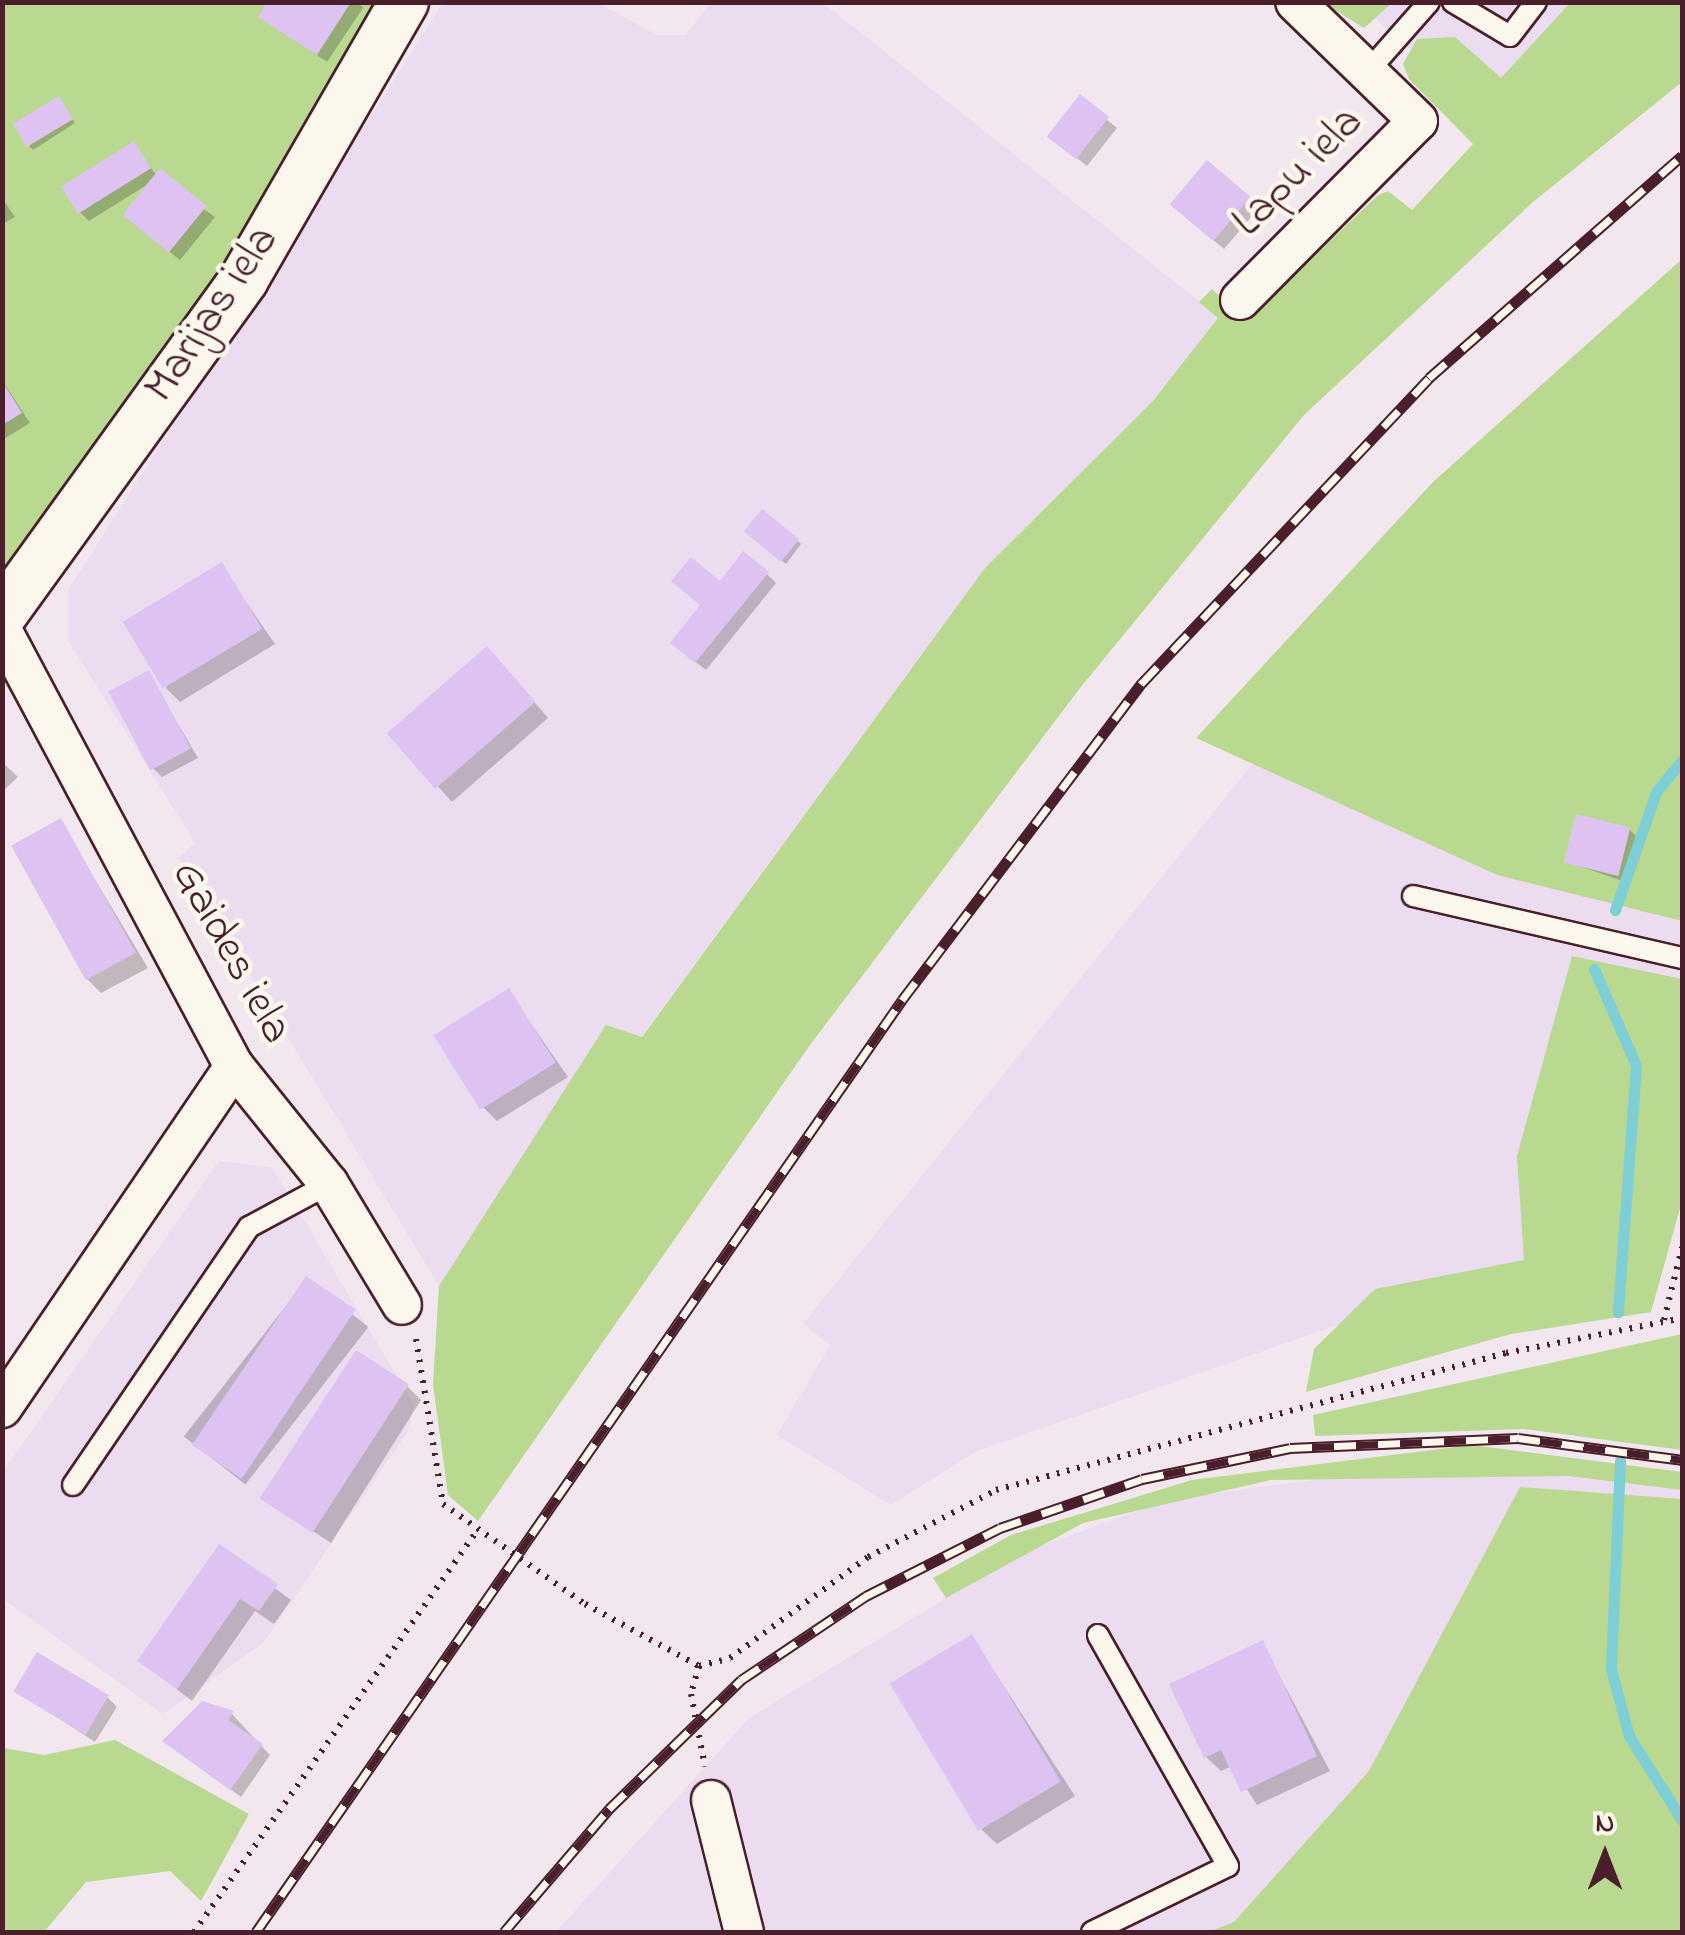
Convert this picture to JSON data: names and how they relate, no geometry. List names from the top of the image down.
{
  "streets": {
    "street": ["Lapu iela", "Marijas iela", "Gaides iela"]
  },
  "north": "top"
}
